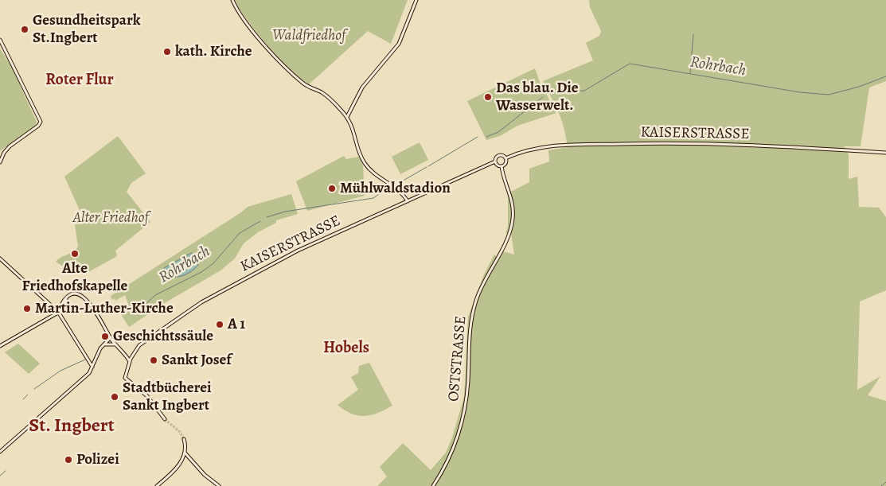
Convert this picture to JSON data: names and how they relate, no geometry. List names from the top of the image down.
{
  "streets": {
    "main road": ["KAISERSTRASSE", "OSTSTRASSE"]
  },
  "crossings": [
    ["KAISERSTRASSE", "OSTSTRASSE"]
  ],
  "districts": ["Roter Flur", "Hobels", "St. Ingbert"],
  "water": ["Rohrbach"],
  "parks": ["Waldfriedhof", "Alter Friedhof"],
  "places": [
    "Gesundheitspark St.Ingbert",
    "kath. Kirche",
    "Das blau. Die Wasserwelt.",
    "Mühlwaldstadion",
    "Alte Friedhofskapelle",
    "Martin-Luther-Kirche",
    "A 1",
    "Geschichtssäule",
    "Sankt Josef",
    "Stadtbücherei Sankt Ingbert",
    "Polizei"
  ]
}
